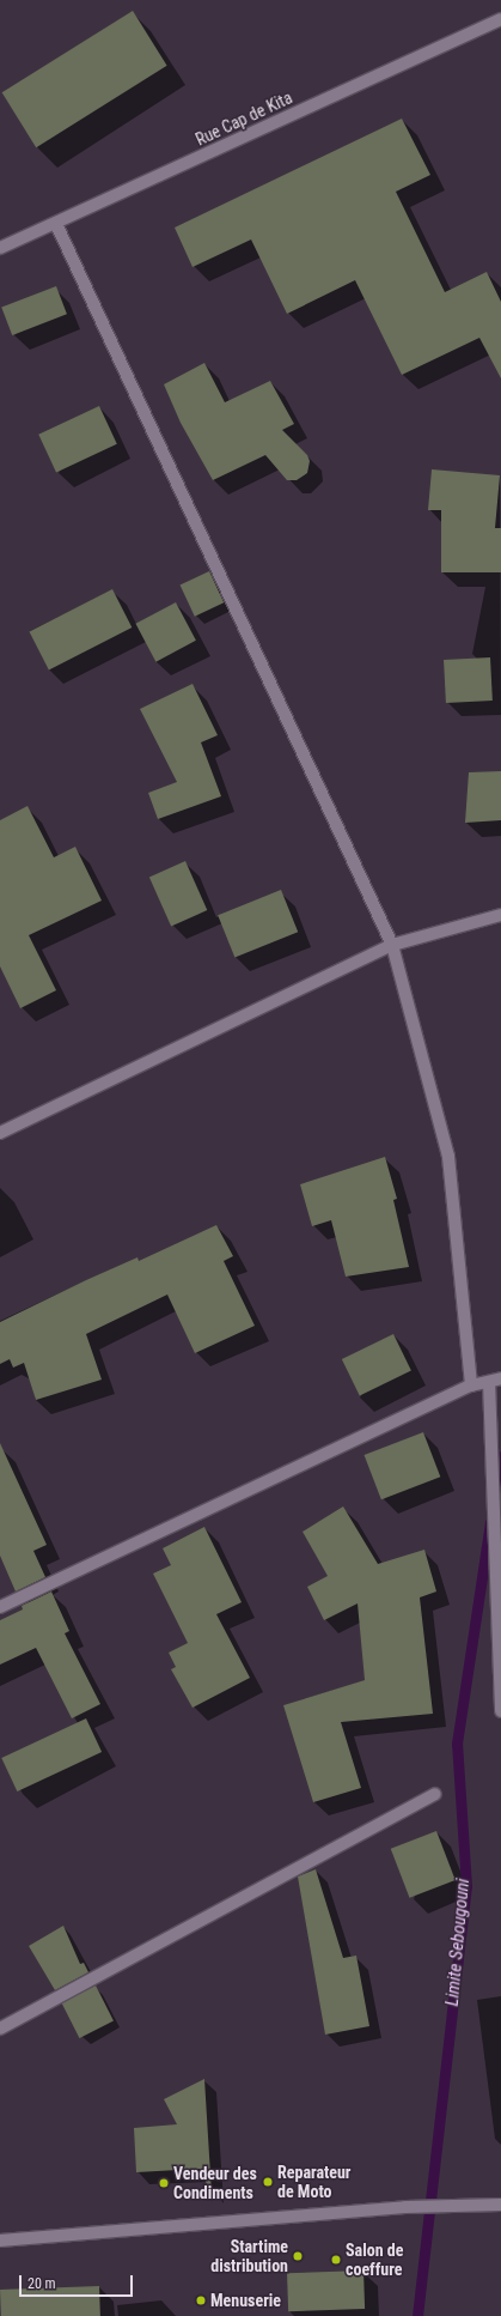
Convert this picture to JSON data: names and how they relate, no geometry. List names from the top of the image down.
{
  "streets": {
    "street": ["Rue Cap de Kita"]
  },
  "water": ["Limite Sebougouni"],
  "places": [
    "Reparateur de Moto",
    "Vendeur des Condiments",
    "Startime distribution",
    "Salon de coeffure",
    "Menuserie"
  ],
  "scale_bar": "20 m"
}
